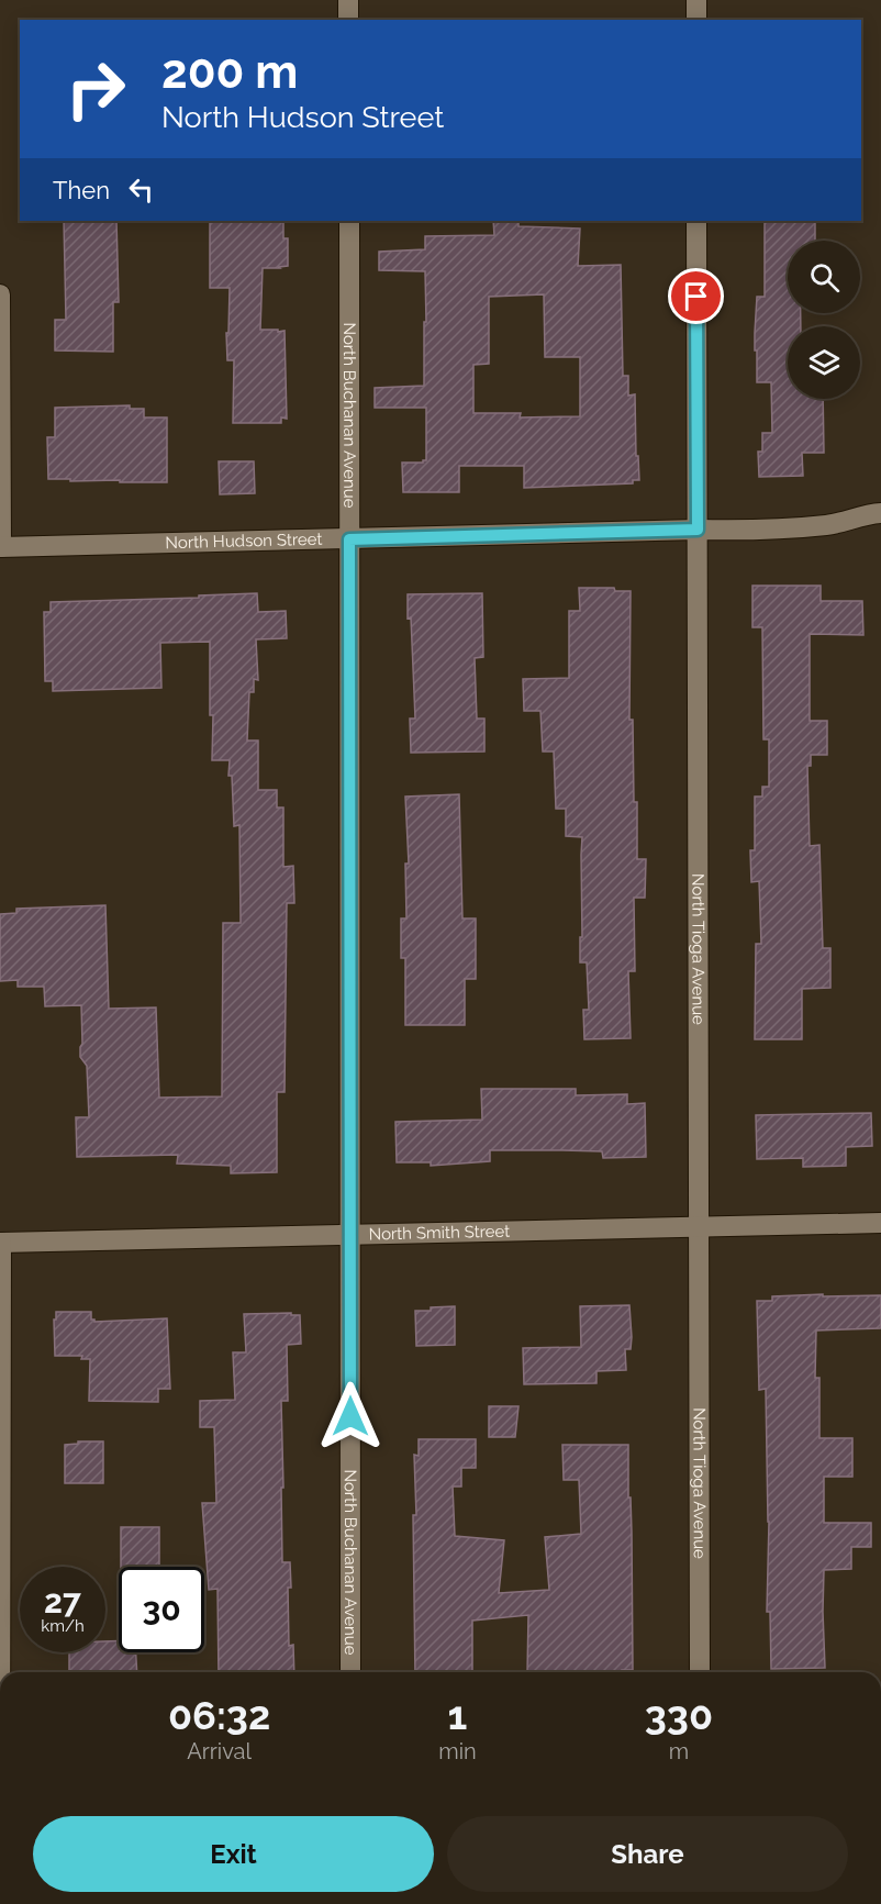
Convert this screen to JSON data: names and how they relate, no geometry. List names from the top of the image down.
{
  "streets": {
    "street": [
      "North Buchanan Avenue",
      "North Hudson Street",
      "North Tioga Avenue",
      "North Smith Street"
    ]
  },
  "crossings": [
    ["North Buchanan Avenue", "North Hudson Street"],
    ["North Buchanan Avenue", "North Smith Street"],
    ["North Hudson Street", "North Tioga Avenue"],
    ["North Tioga Avenue", "North Smith Street"]
  ],
  "page": {
    "turn": ["200 m", "North Hudson Street"],
    "then": "Then",
    "speed": "27 km/h",
    "limit": "30",
    "eta": [
      "06:32",
      "Arrival",
      "1",
      "min",
      "330",
      "m"
    ],
    "buttons": ["Exit", "Share"]
  }
}
